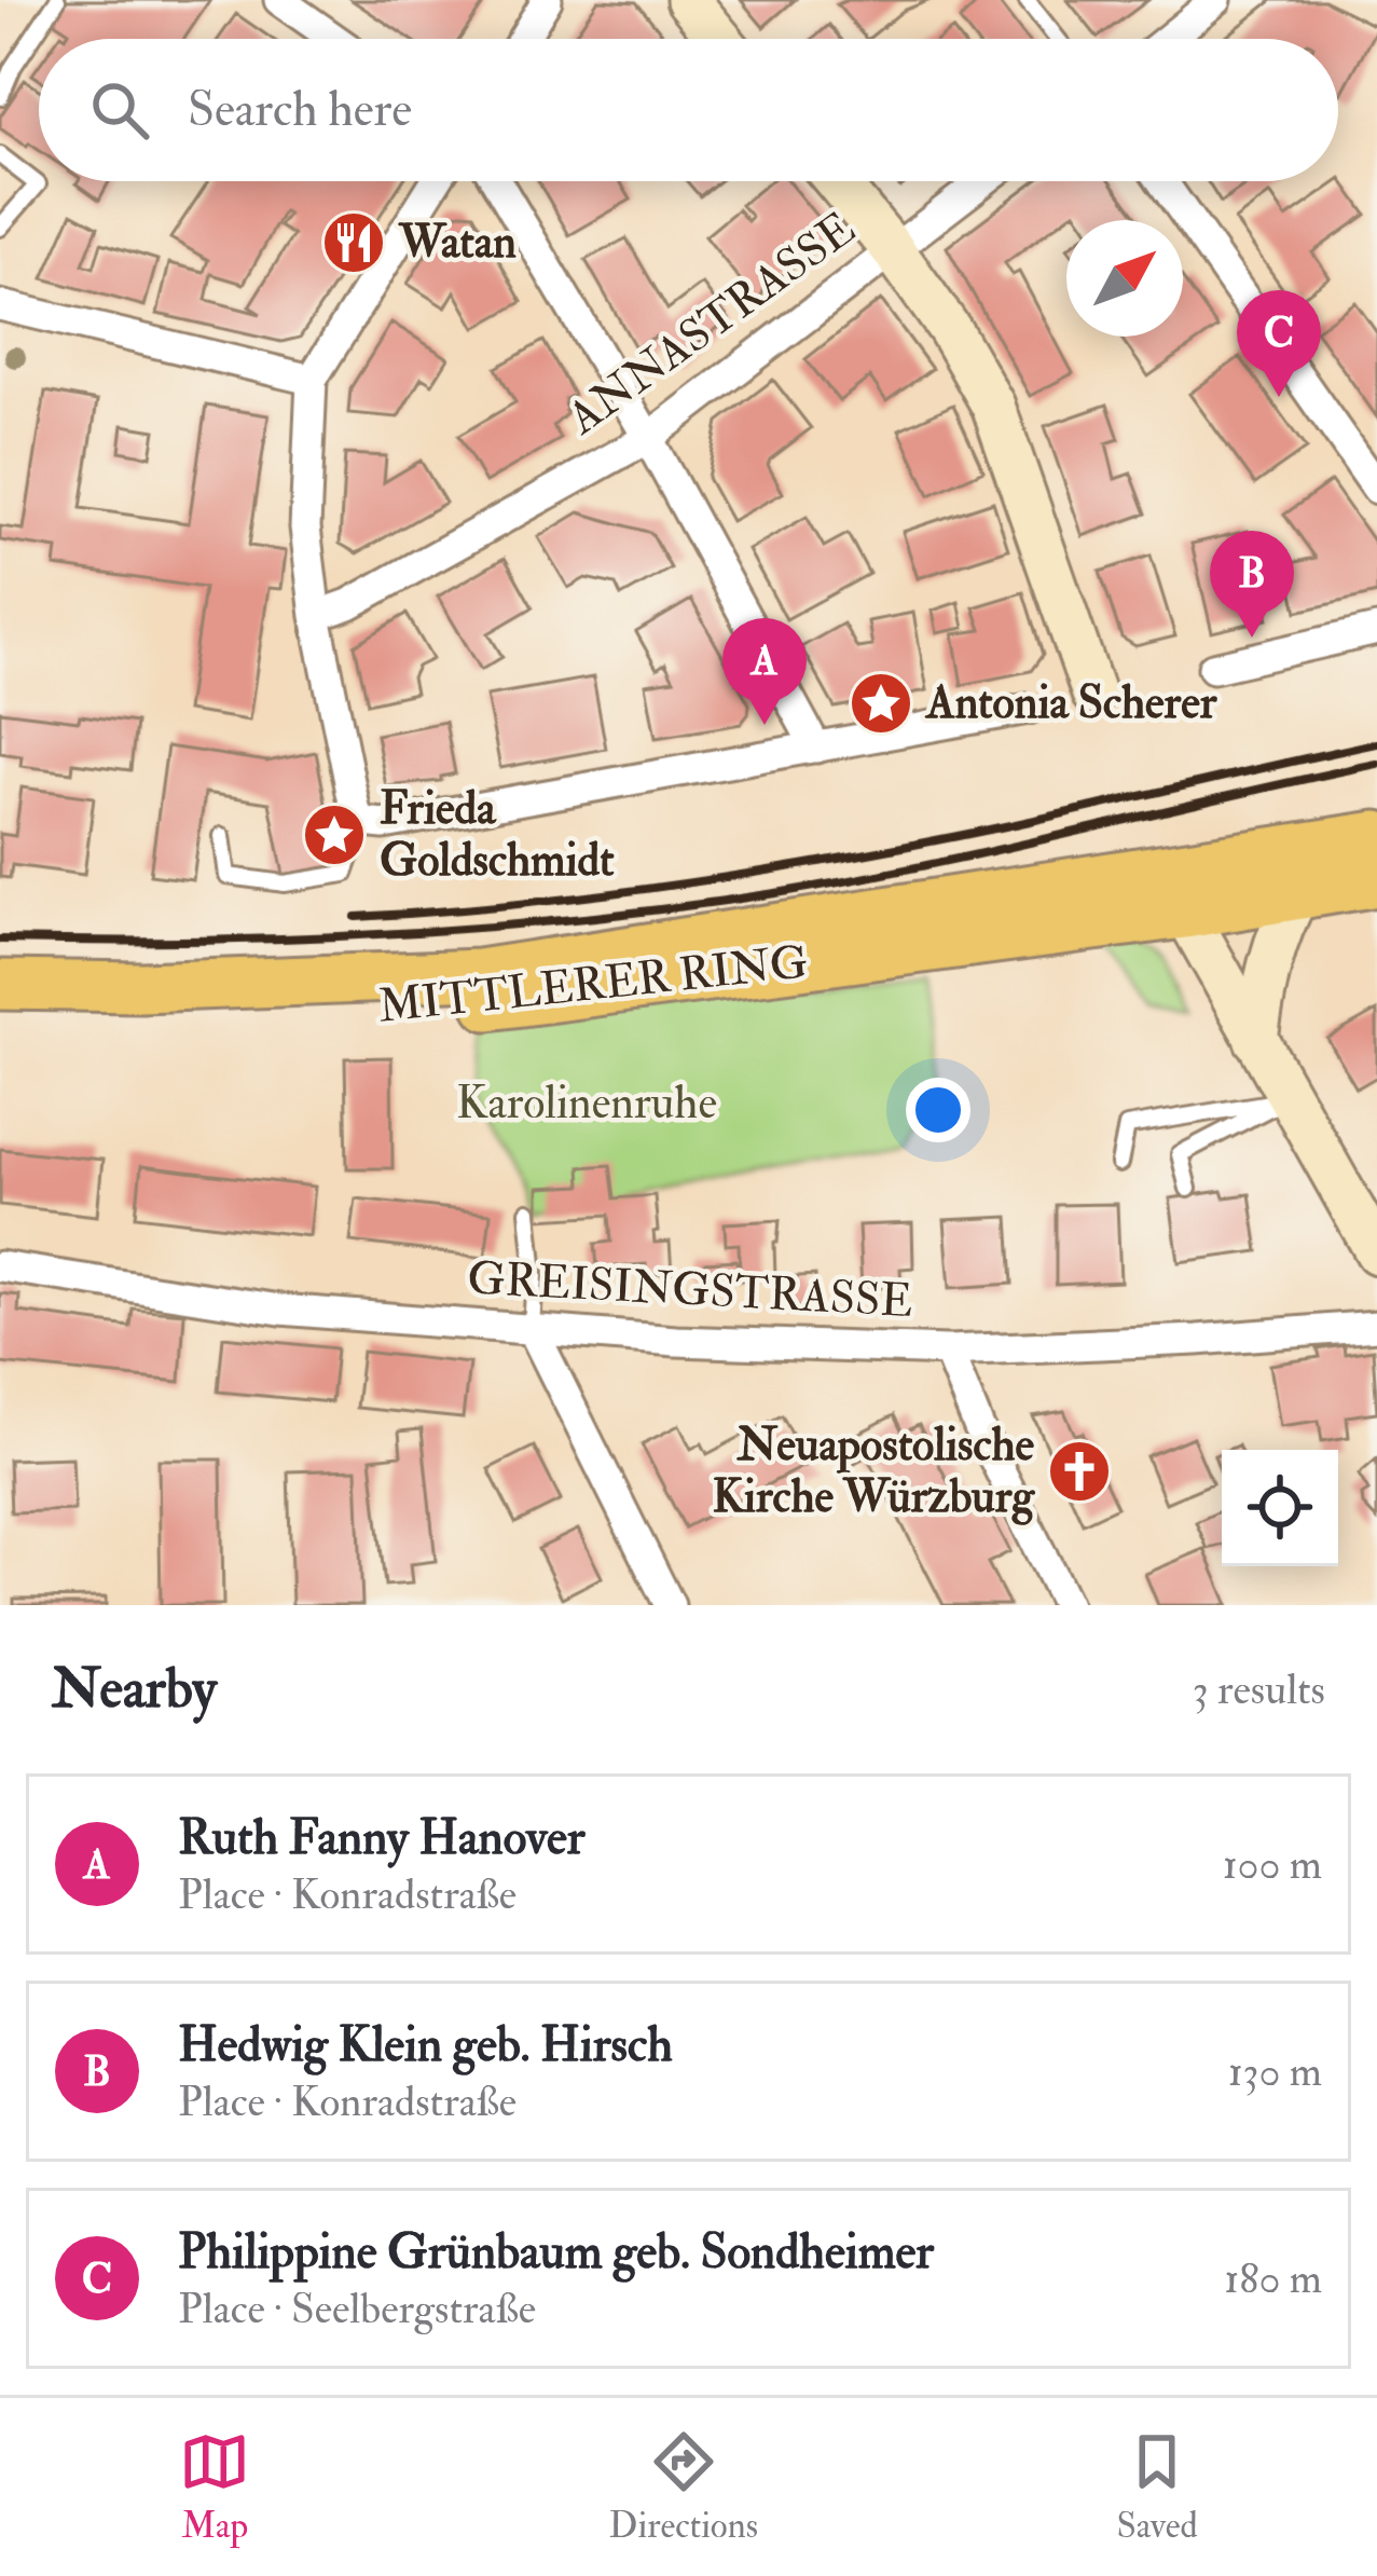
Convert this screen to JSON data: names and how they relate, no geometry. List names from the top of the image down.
{
  "streets": {
    "main road": ["MITTLERER RING"],
    "street": ["ANNASTRASSE", "GREISINGSTRASSE"]
  },
  "parks": ["Karolinenruhe"],
  "places": {
    "restaurant": ["Watan"],
    "place": ["Antonia Scherer", "Frieda Goldschmidt"],
    "church": ["Neuapostolische Kirche Würzburg"]
  },
  "north": "top right",
  "page": {
    "search": "Search here",
    "pins": ["C", "B", "A"],
    "heading": ["Nearby", "3 results"],
    "list": [
      {
        "mark": "A",
        "name": "Ruth Fanny Hanover",
        "note": "Place · Konradstraße",
        "value": "100 m"
      },
      {
        "mark": "B",
        "name": "Hedwig Klein geb. Hirsch",
        "note": "Place · Konradstraße",
        "value": "130 m"
      },
      {
        "mark": "C",
        "name": "Philippine Grünbaum geb. Sondheimer",
        "note": "Place · Seelbergstraße",
        "value": "180 m"
      }
    ],
    "nav": ["Map", "Directions", "Saved"]
  }
}
